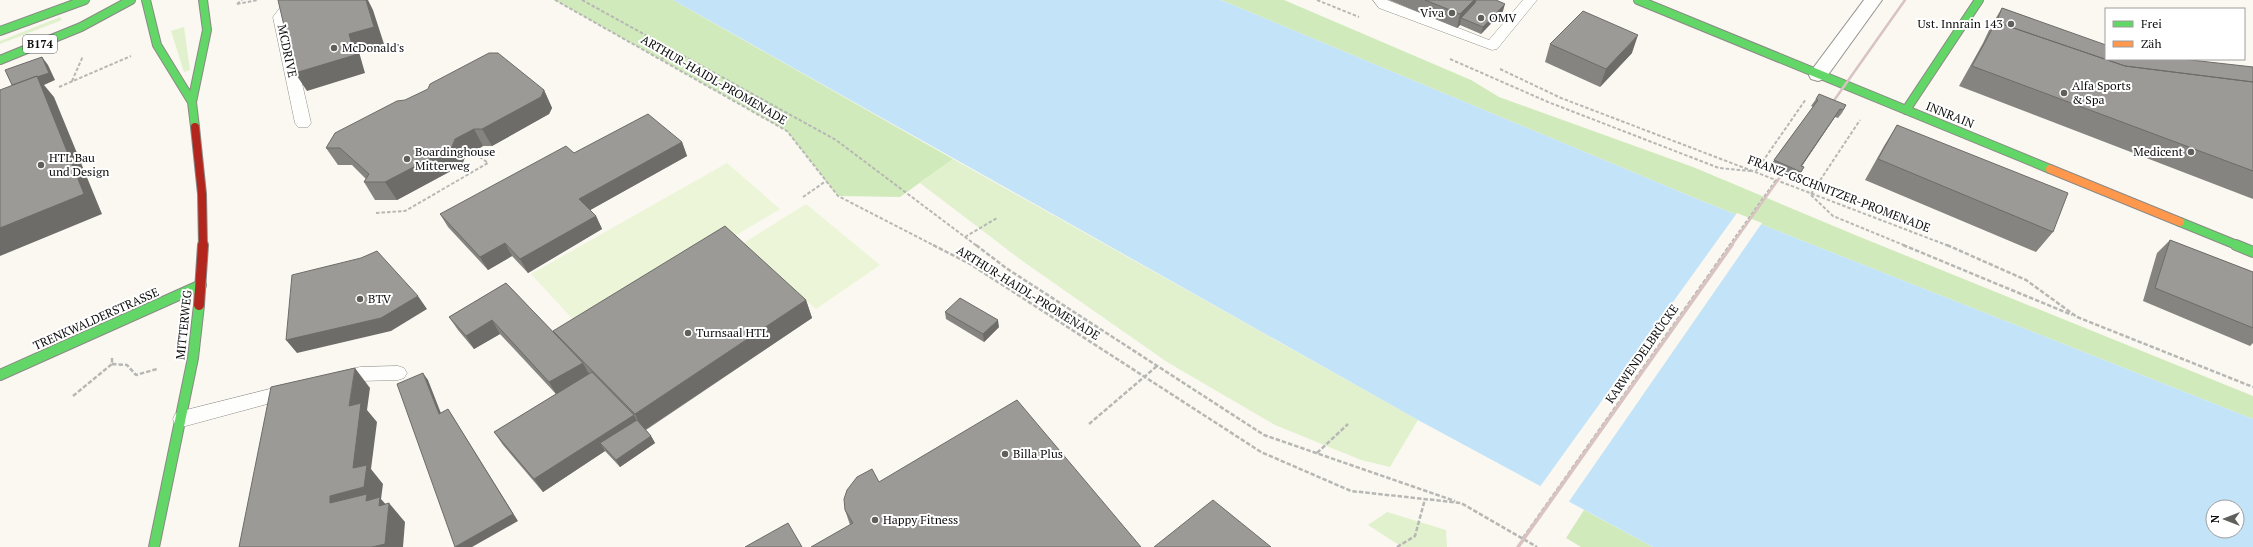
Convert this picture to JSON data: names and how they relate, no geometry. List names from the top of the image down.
{
  "streets": {
    "street": [
      "B174",
      "INNRAIN",
      "TRENKWALDERSTRASSE",
      "MITTERWEG"
    ],
    "lane": ["MCDRIVE"],
    "path": ["ARTHUR-HAIDL-PROMENADE", "FRANZ-GSCHNITZER-PROMENADE", "KARWENDELBRÜCKE"]
  },
  "crossings": [
    ["ARTHUR-HAIDL-PROMENADE", "KARWENDELBRÜCKE"],
    ["FRANZ-GSCHNITZER-PROMENADE", "KARWENDELBRÜCKE"],
    ["TRENKWALDERSTRASSE", "MITTERWEG"]
  ],
  "places": [
    "Viva",
    "OMV",
    "Ust. Innrain 143",
    "McDonald's",
    "Alfa Sports & Spa",
    "Medicent",
    "Boardinghouse Mitterweg",
    "HTL Bau und Design",
    "BTV",
    "Turnsaal HTL",
    "Billa Plus",
    "Happy Fitness"
  ],
  "legend": ["Frei", "Zäh"],
  "north": "left"
}
